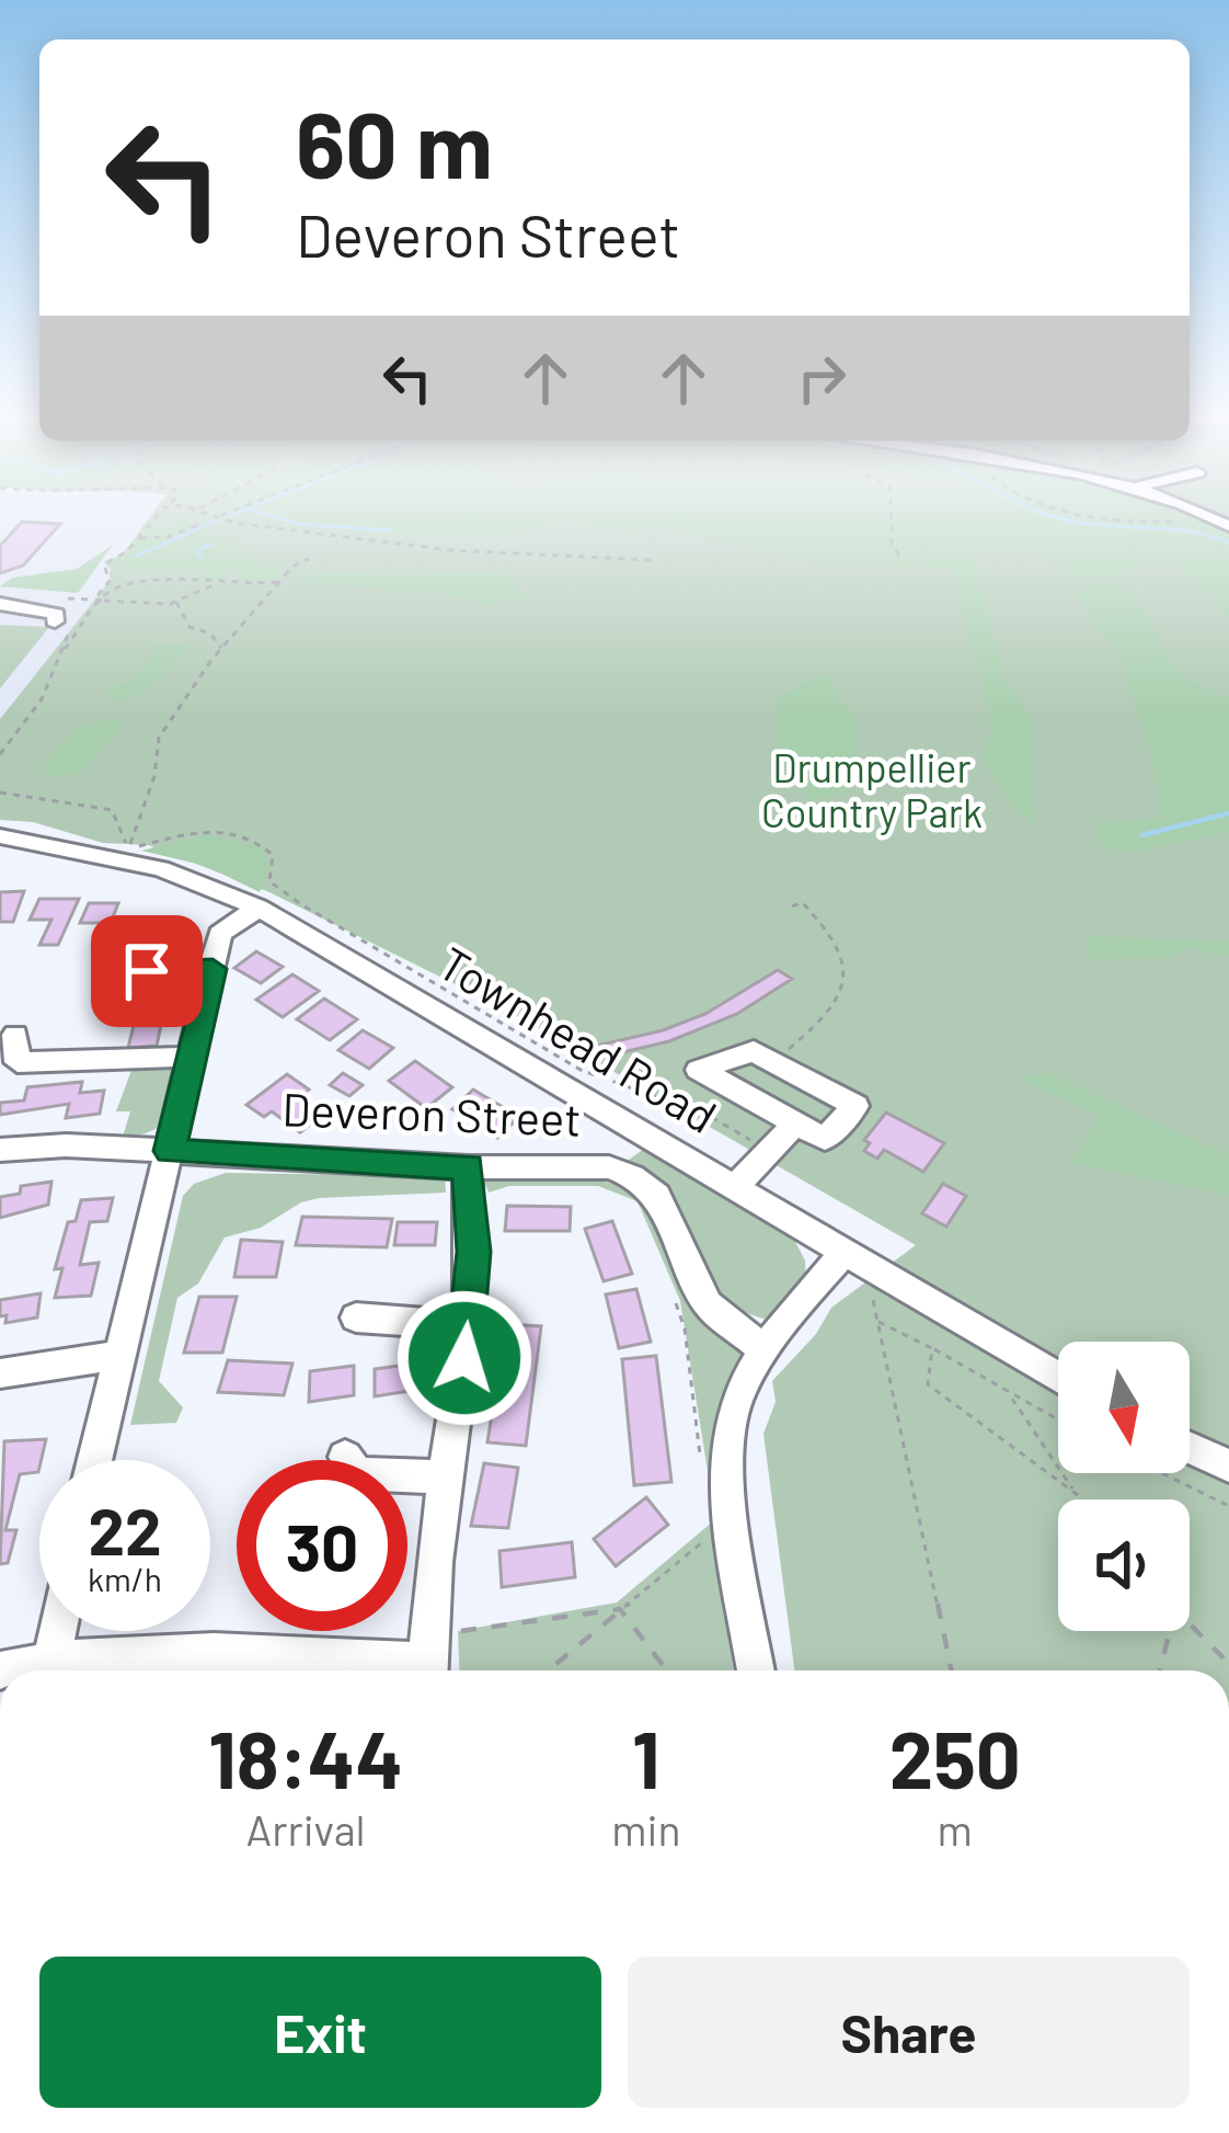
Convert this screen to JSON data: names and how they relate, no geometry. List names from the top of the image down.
{
  "streets": {
    "street": ["Townhead Road", "Deveron Street"]
  },
  "parks": ["Drumpellier Country Park"],
  "north": "bottom",
  "page": {
    "turn": ["60 m", "Deveron Street"],
    "speed": "22 km/h",
    "limit": "30",
    "eta": [
      "18:44",
      "Arrival",
      "1",
      "min",
      "250",
      "m"
    ],
    "buttons": ["Exit", "Share"]
  }
}
